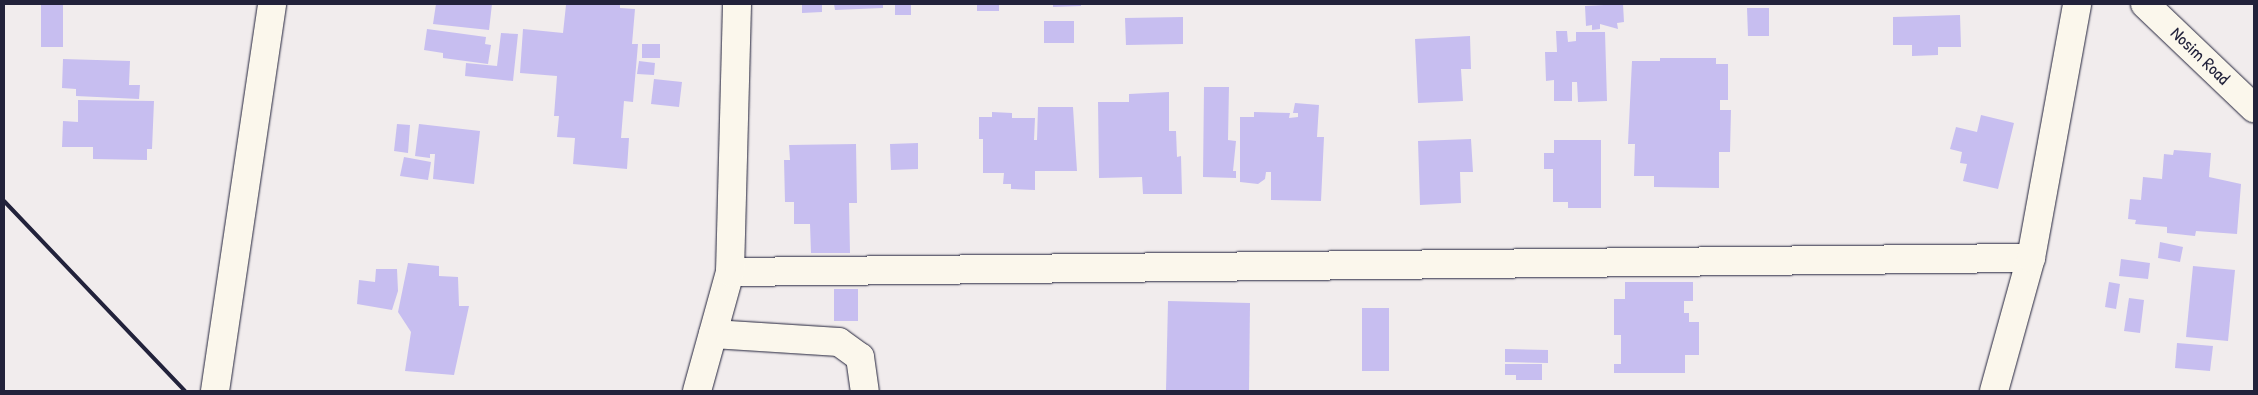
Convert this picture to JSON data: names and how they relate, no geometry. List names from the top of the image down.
{
  "streets": {
    "street": ["Nosim Road"]
  }
}
